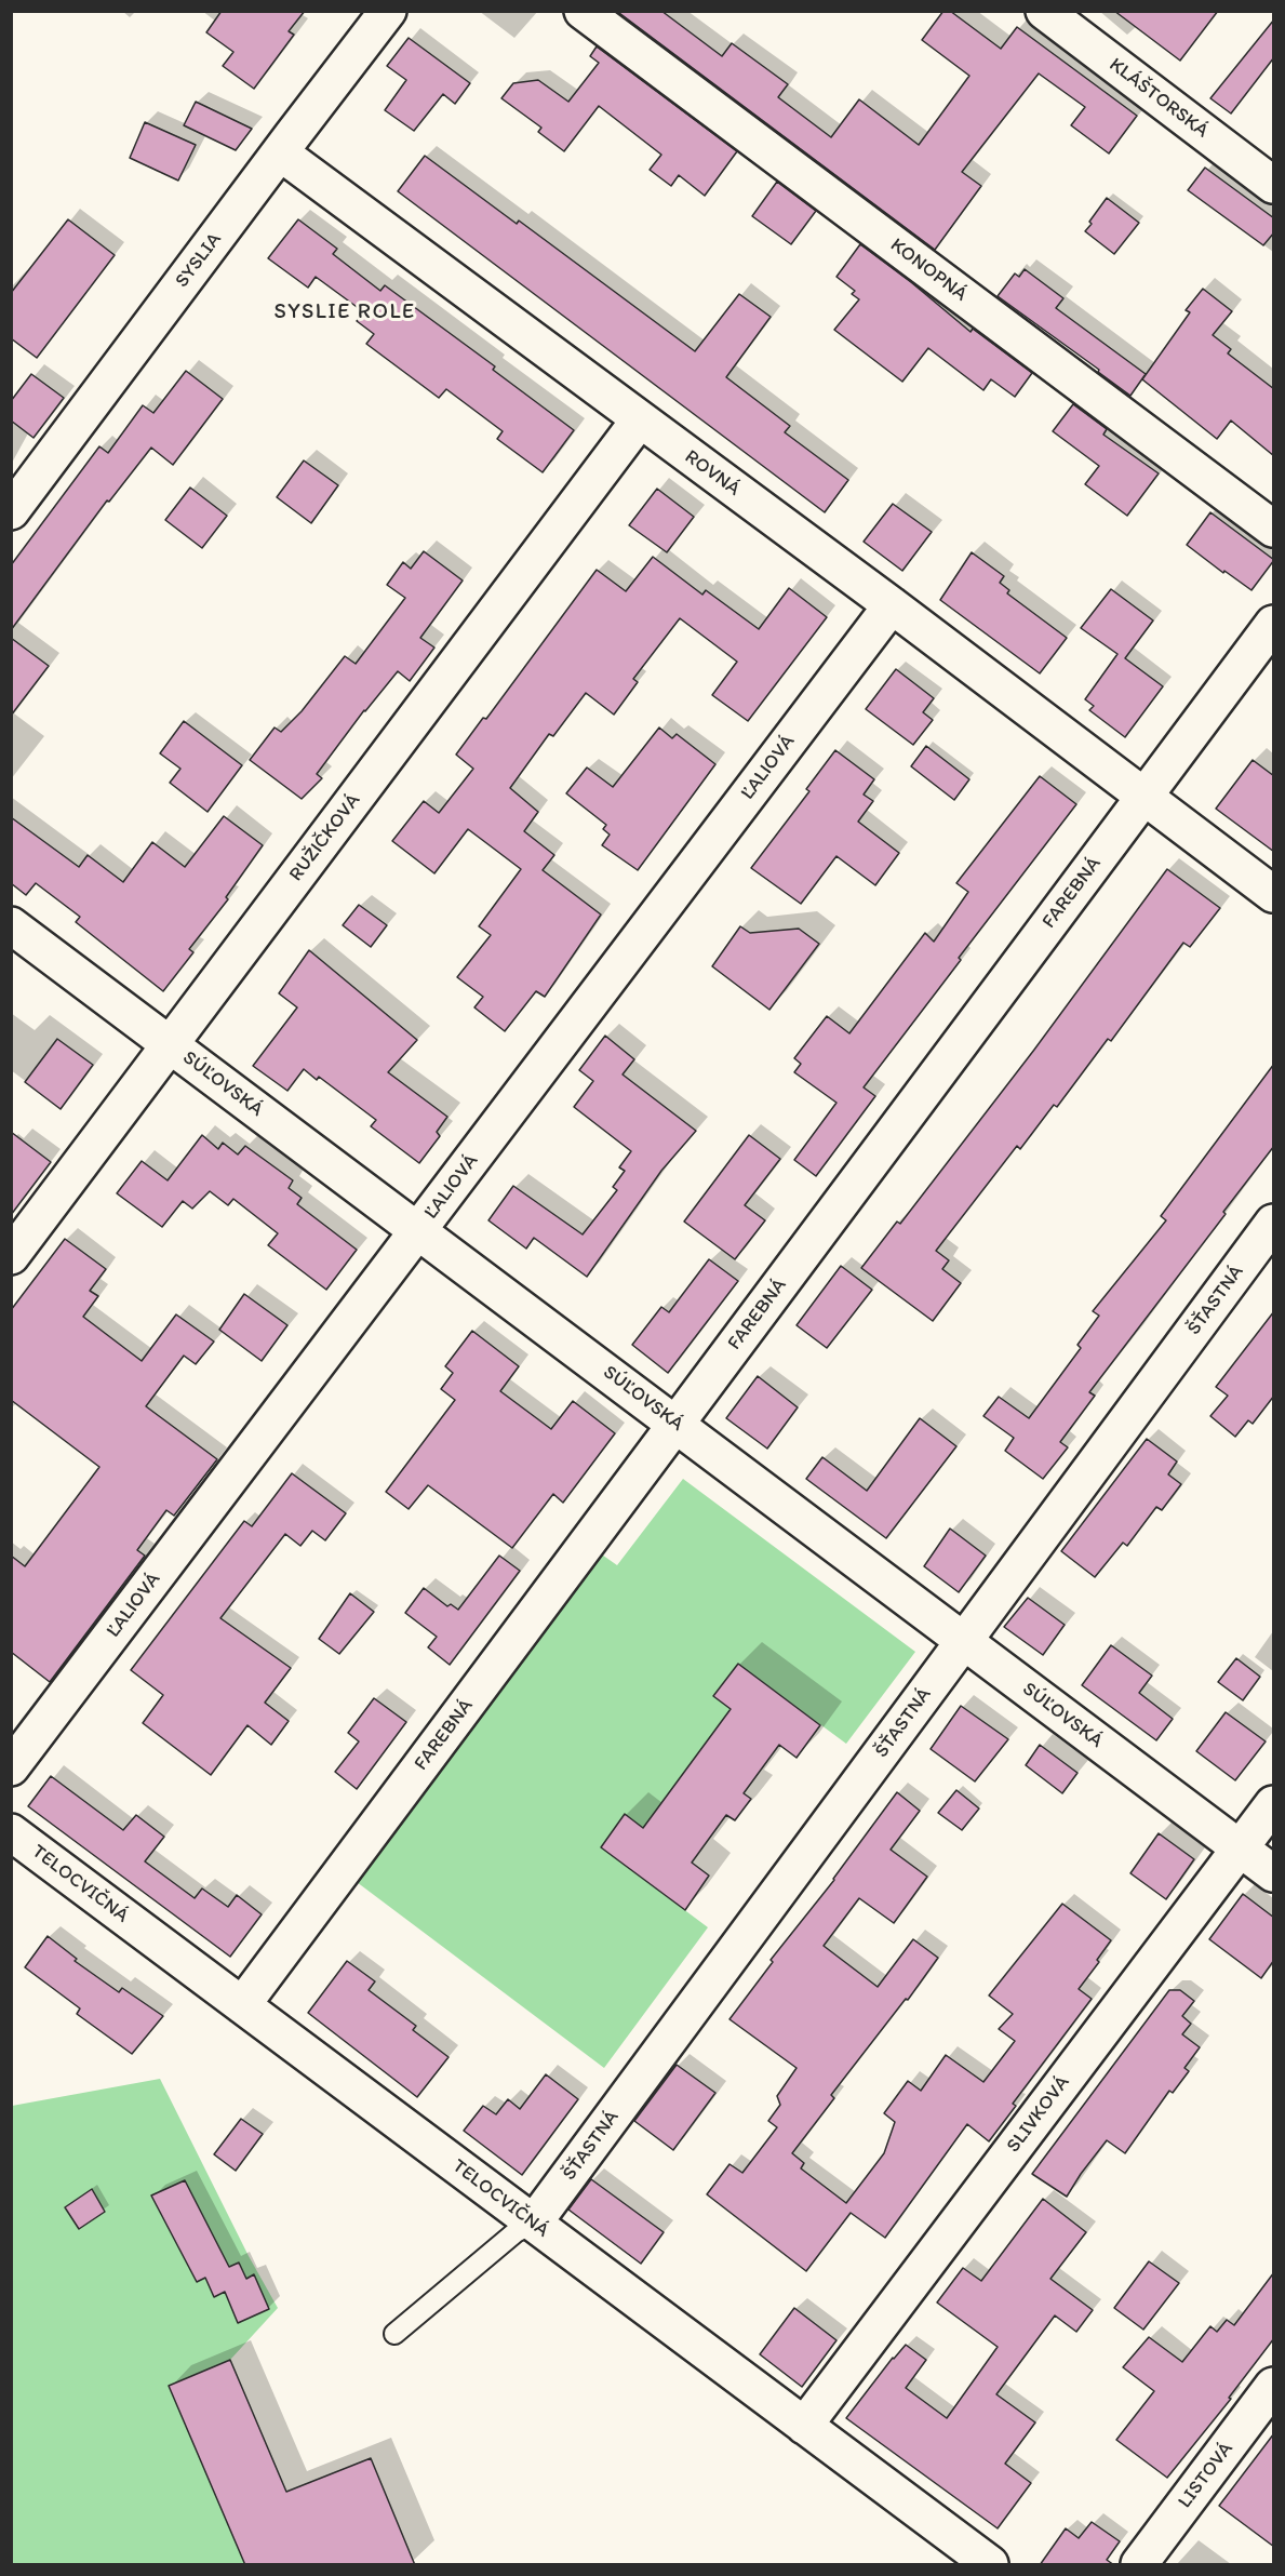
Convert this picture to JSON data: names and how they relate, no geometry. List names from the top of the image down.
{
  "streets": {
    "street": [
      "KLÁŠTORSKÁ",
      "SYSLIA",
      "KONOPNÁ",
      "ROVNÁ",
      "ĽALIOVÁ",
      "RUŽIČKOVÁ",
      "FAREBNÁ",
      "SÚĽOVSKÁ",
      "ŠŤASTNÁ",
      "TELOCVIČNÁ",
      "SLIVKOVÁ",
      "LISTOVÁ"
    ]
  },
  "crossings": [
    ["SYSLIA", "ROVNÁ"],
    ["ROVNÁ", "ĽALIOVÁ"],
    ["ROVNÁ", "RUŽIČKOVÁ"],
    ["ROVNÁ", "FAREBNÁ"],
    ["ĽALIOVÁ", "SÚĽOVSKÁ"],
    ["RUŽIČKOVÁ", "SÚĽOVSKÁ"],
    ["FAREBNÁ", "SÚĽOVSKÁ"],
    ["FAREBNÁ", "TELOCVIČNÁ"],
    ["SÚĽOVSKÁ", "ŠŤASTNÁ"],
    ["SÚĽOVSKÁ", "SLIVKOVÁ"],
    ["ŠŤASTNÁ", "TELOCVIČNÁ"],
    ["TELOCVIČNÁ", "SLIVKOVÁ"]
  ],
  "districts": ["SYSLIE ROLE"]
}
